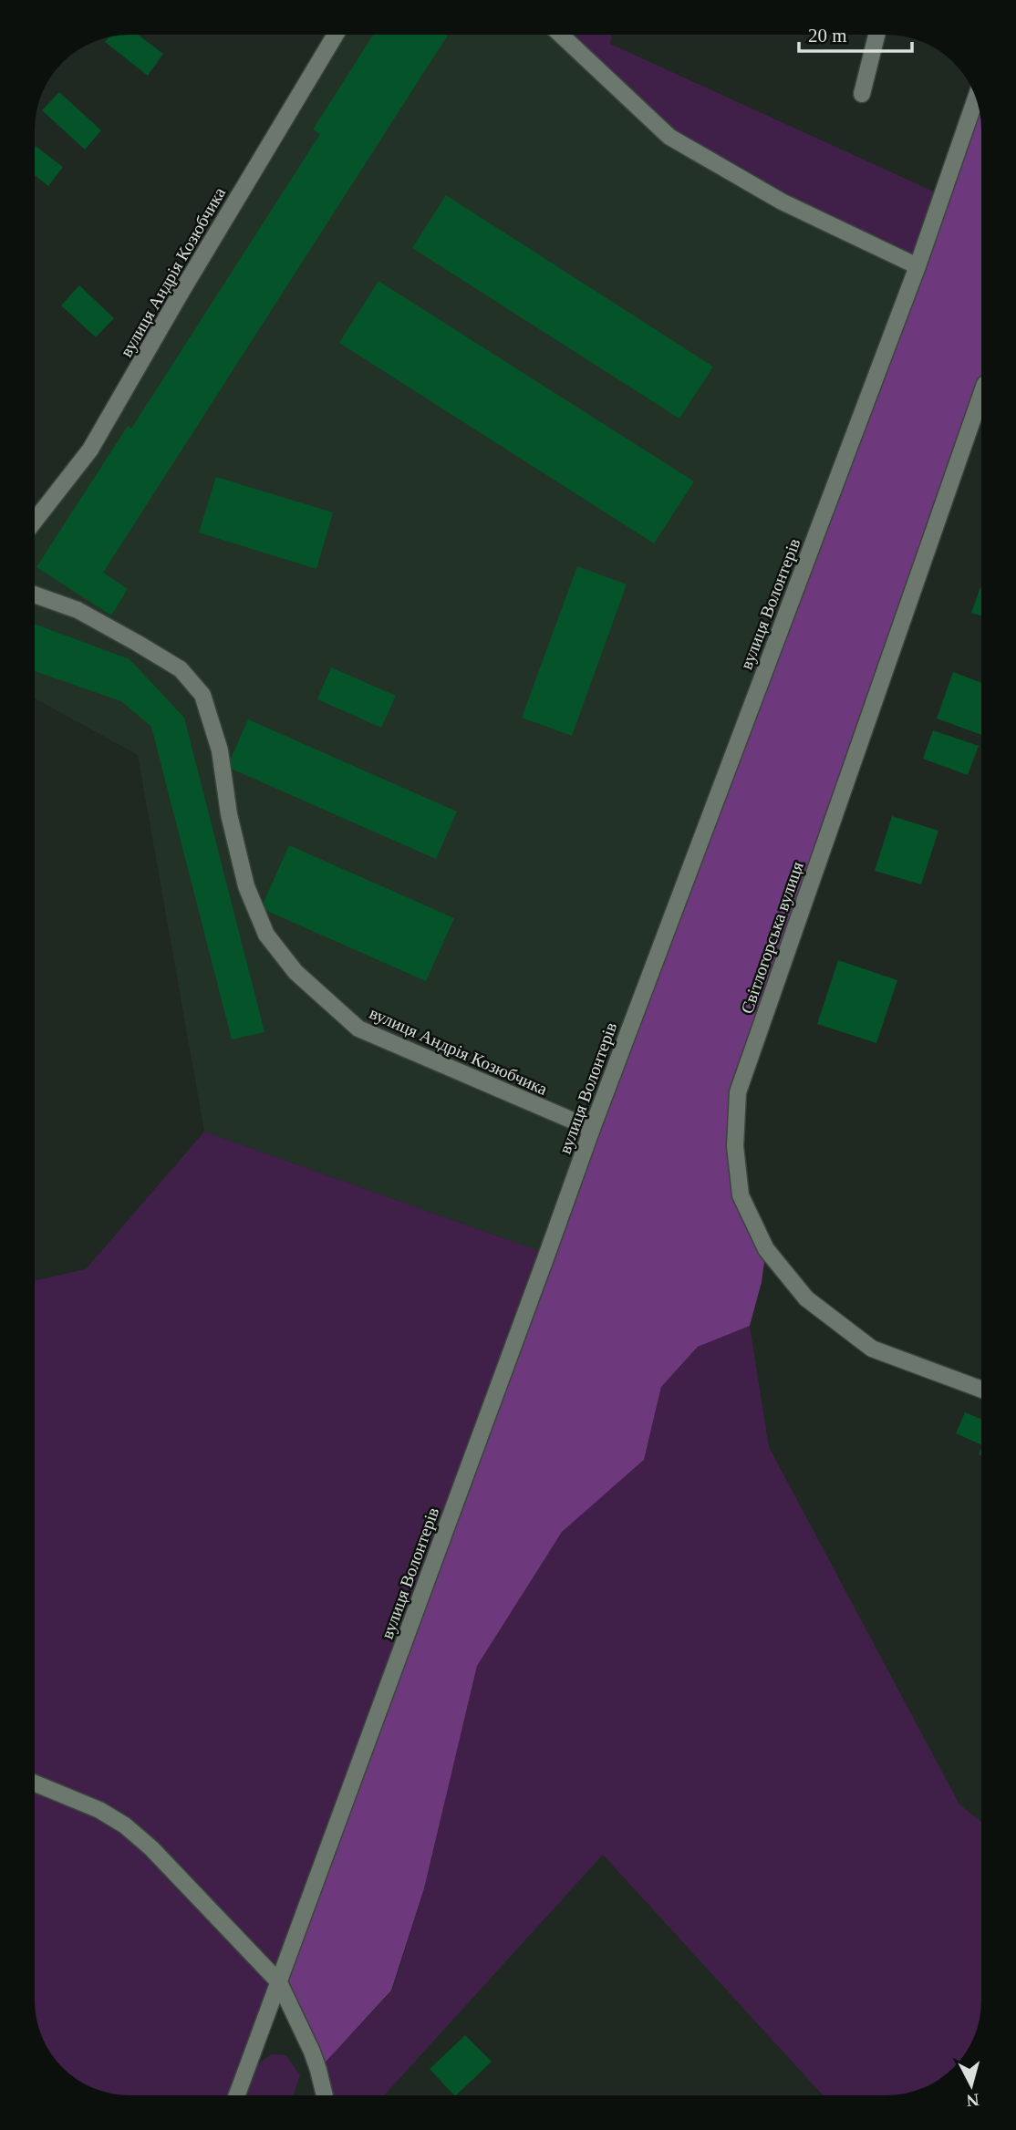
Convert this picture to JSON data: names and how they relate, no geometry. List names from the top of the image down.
{
  "streets": {
    "street": ["вулиця Андрія Козюбчика", "вулиця Волонтерів", "Світлогорська вулиця"]
  },
  "crossings": [
    ["вулиця Андрія Козюбчика", "вулиця Волонтерів"]
  ],
  "scale_bar": "20 m",
  "north": "bottom"
}
